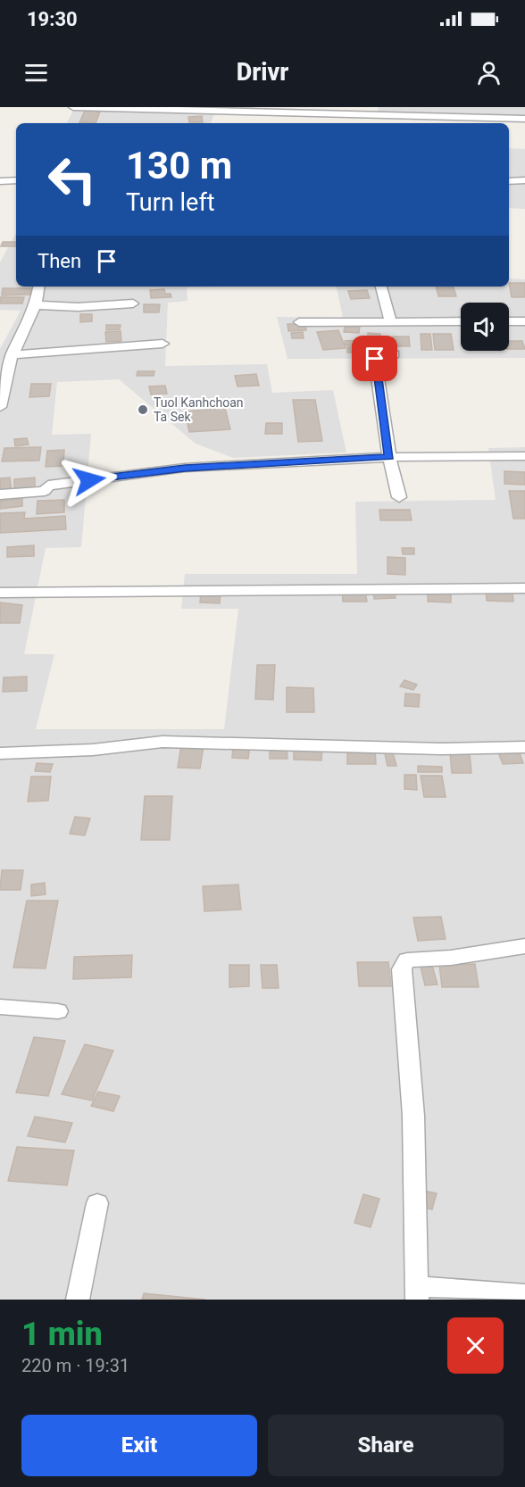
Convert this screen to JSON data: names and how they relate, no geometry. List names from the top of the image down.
{
  "places": ["Tuol Kanhchoan Ta Sek"],
  "page": {
    "status": "19:30",
    "header": "Drivr",
    "turn": ["130 m", "Turn left"],
    "then": "Then",
    "heading": ["1 min", "220 m · 19:31"],
    "buttons": ["Exit", "Share"]
  }
}
